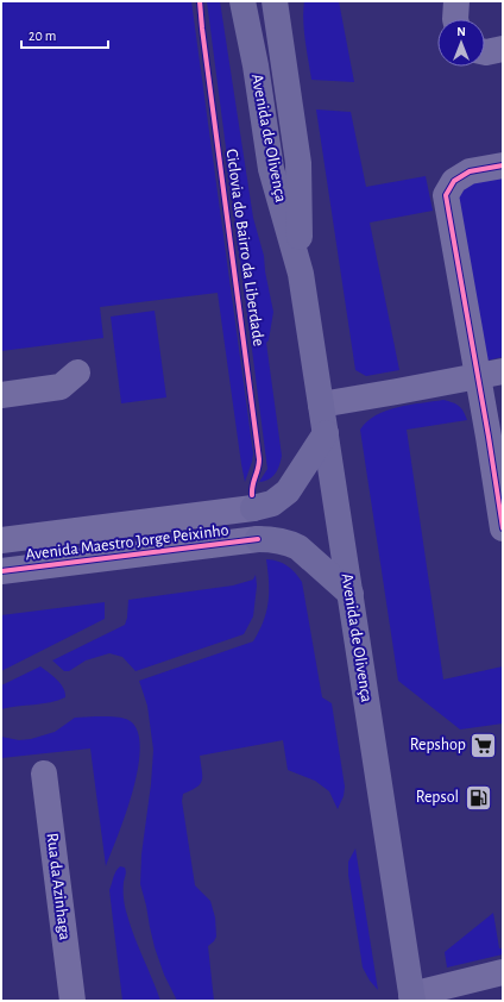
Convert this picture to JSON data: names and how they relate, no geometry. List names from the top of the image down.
{
  "streets": {
    "main road": ["Avenida de Olivença"],
    "street": ["Avenida Maestro Jorge Peixinho", "Rua da Azinhaga"],
    "cycle path": ["Ciclovia do Bairro da Liberdade"]
  },
  "places": {
    "supermarket": ["Repshop"],
    "fuel station": ["Repsol"]
  },
  "scale_bar": "20 m",
  "north": "top"
}
